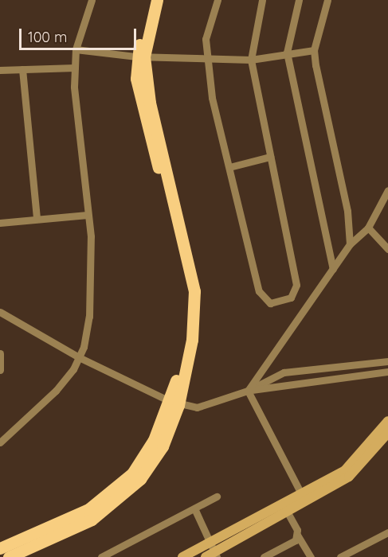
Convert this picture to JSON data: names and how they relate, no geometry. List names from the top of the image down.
{
  "scale_bar": "100 m"
}
